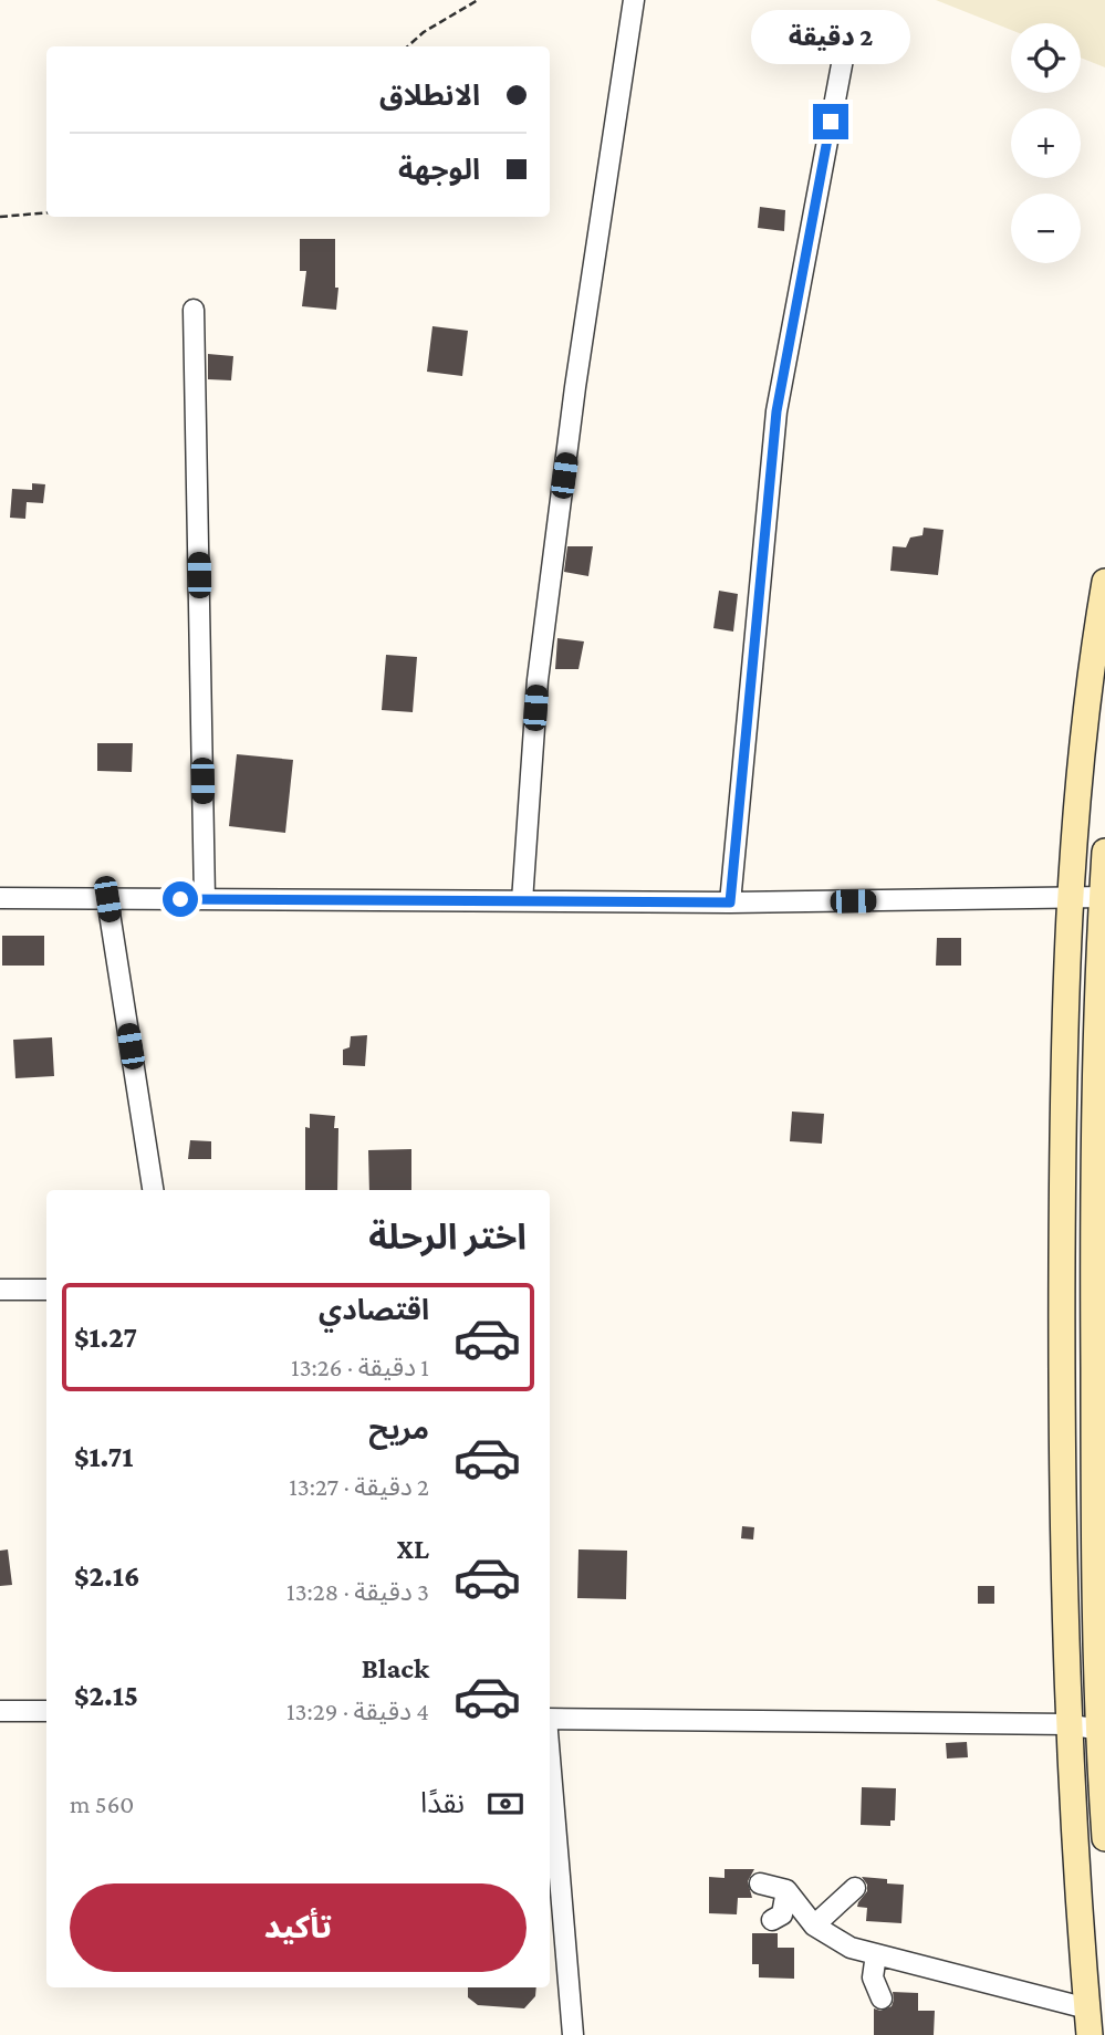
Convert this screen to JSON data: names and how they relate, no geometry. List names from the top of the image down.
{
  "page": {
    "bubble": "2 دقيقة",
    "map_buttons": ["+", "−"],
    "banner": ["الانطلاق", "الوجهة"],
    "heading": "اختر الرحلة",
    "list": [
      {
        "name": "اقتصادي",
        "note": "1 دقيقة · 13:26",
        "value": "$1.27"
      },
      {
        "name": "مريح",
        "note": "2 دقيقة · 13:27",
        "value": "$1.71"
      },
      {
        "name": "XL",
        "note": "3 دقيقة · 13:28",
        "value": "$2.16"
      },
      {
        "name": "Black",
        "note": "4 دقيقة · 13:29",
        "value": "$2.15"
      }
    ],
    "pay": ["نقدًا", "560 m"],
    "buttons": "تأكيد"
  }
}
